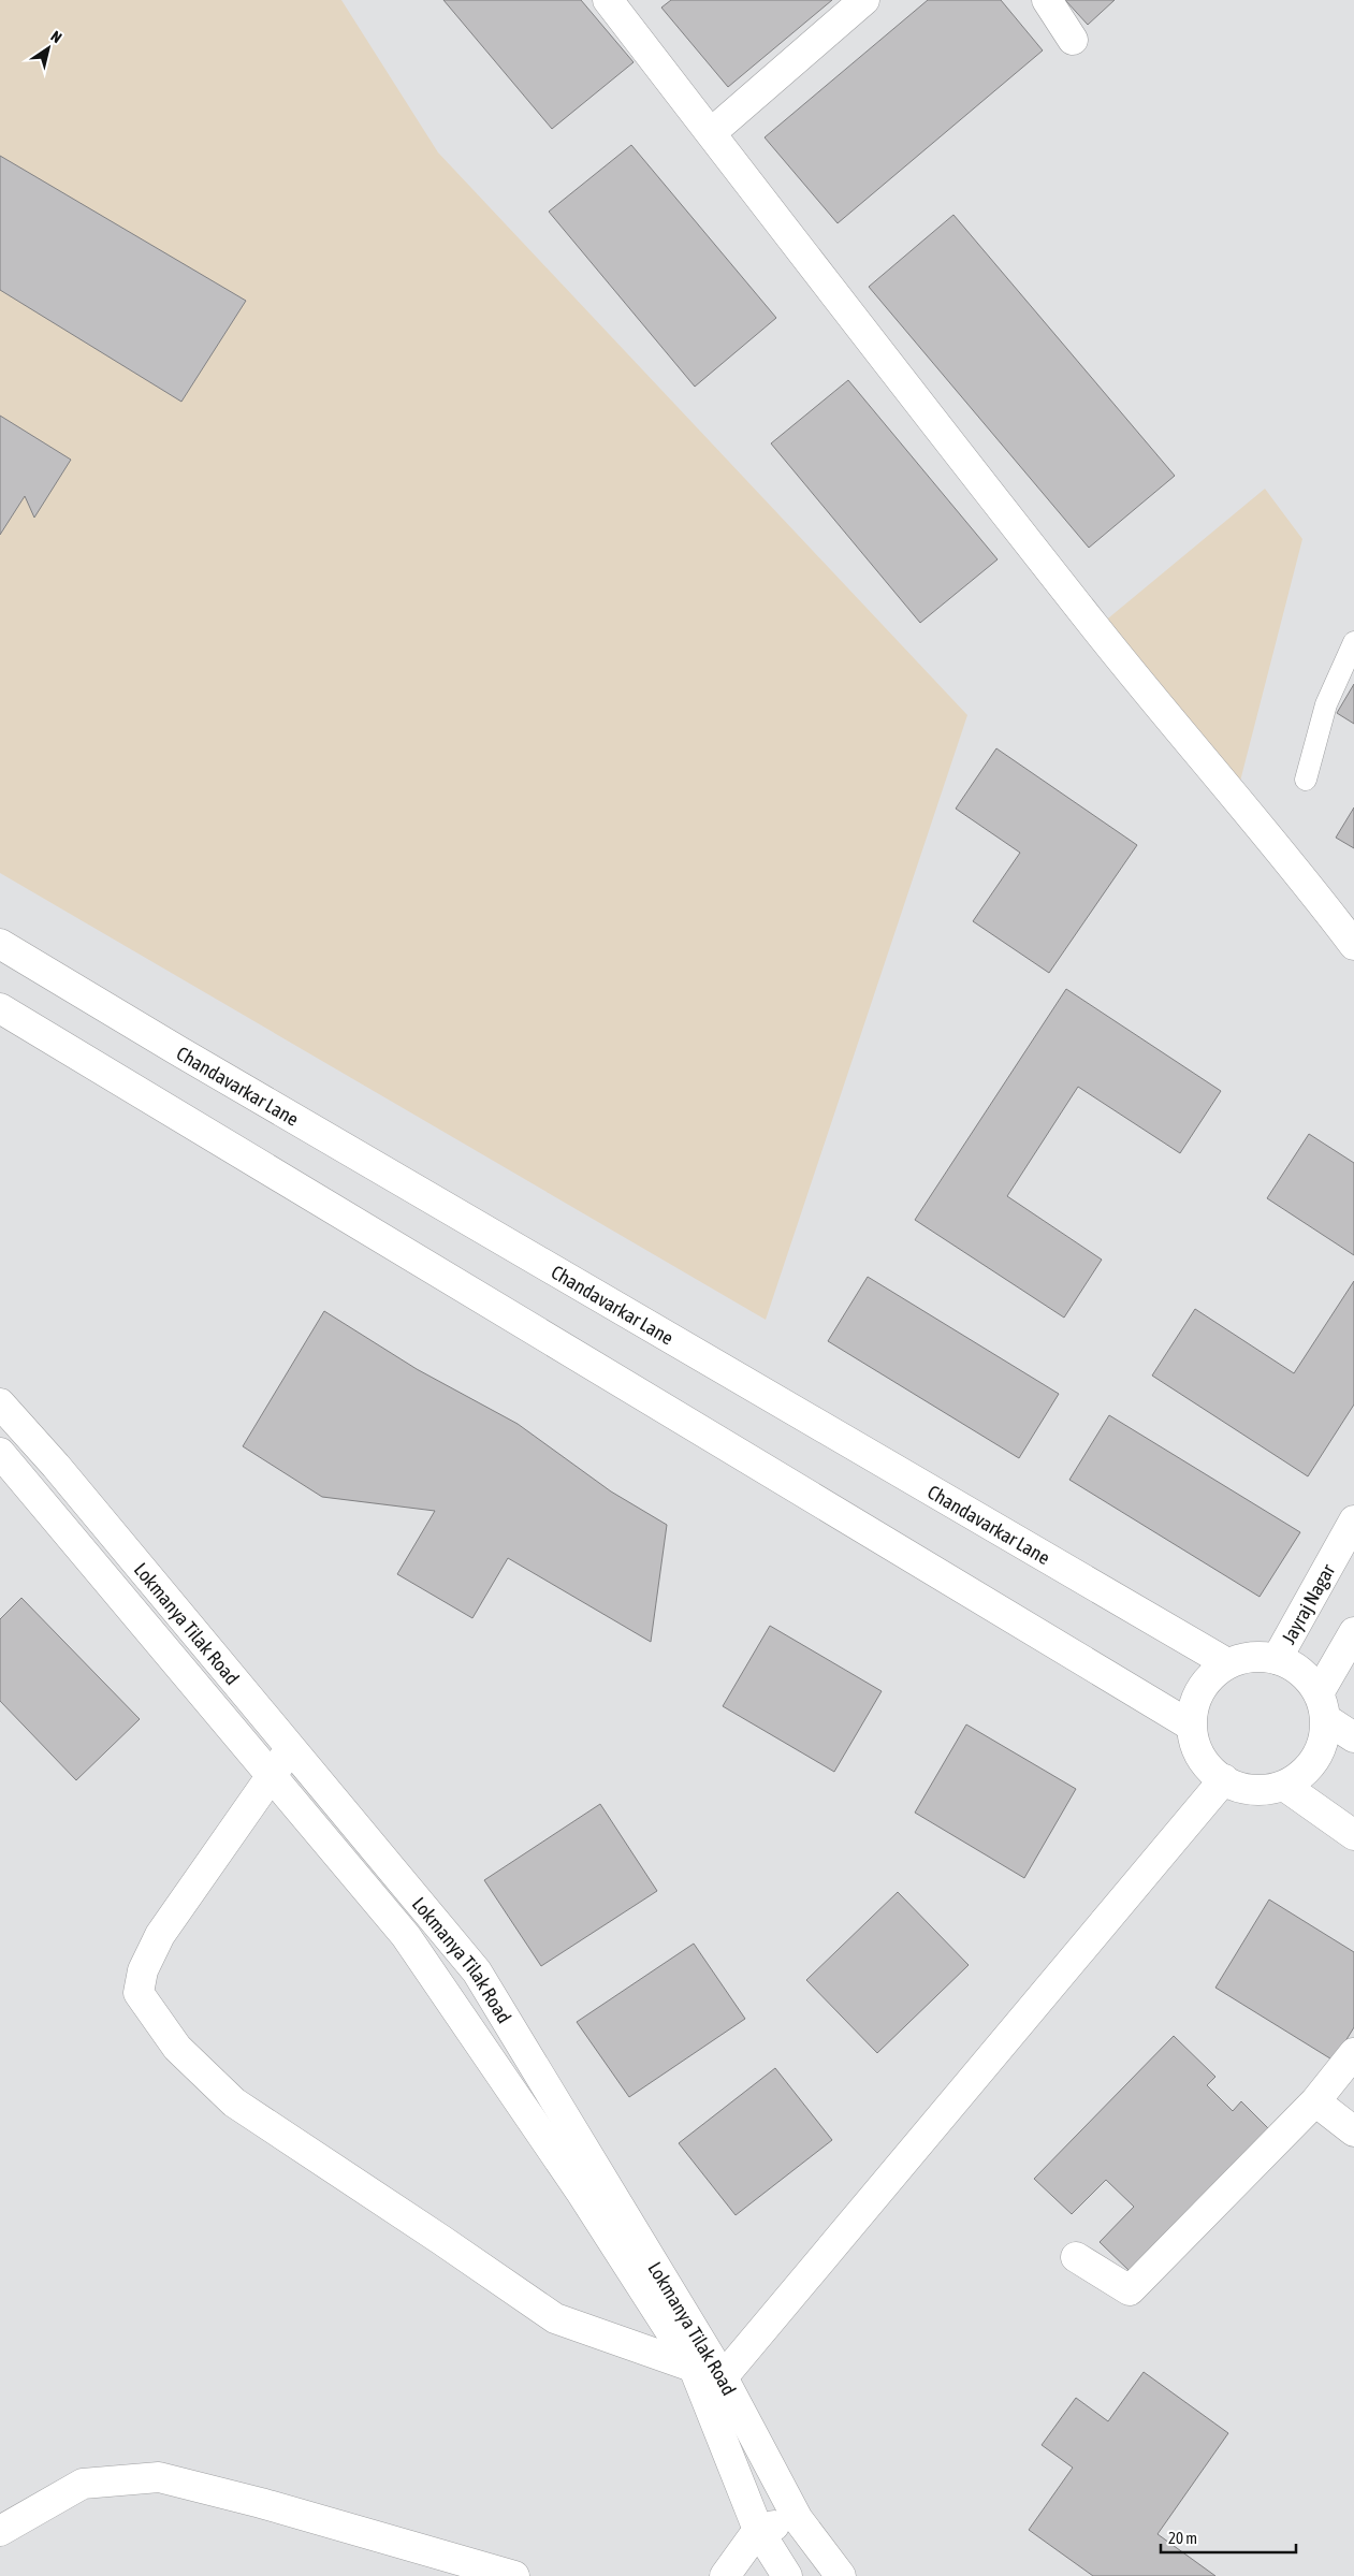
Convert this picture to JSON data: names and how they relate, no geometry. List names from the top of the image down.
{
  "streets": {
    "street": ["Chandavarkar Lane", "Jayraj Nagar", "Lokmanya Tilak Road"]
  },
  "crossings": [
    ["Chandavarkar Lane", "Jayraj Nagar"]
  ],
  "scale_bar": "20 m",
  "north": "top right"
}
